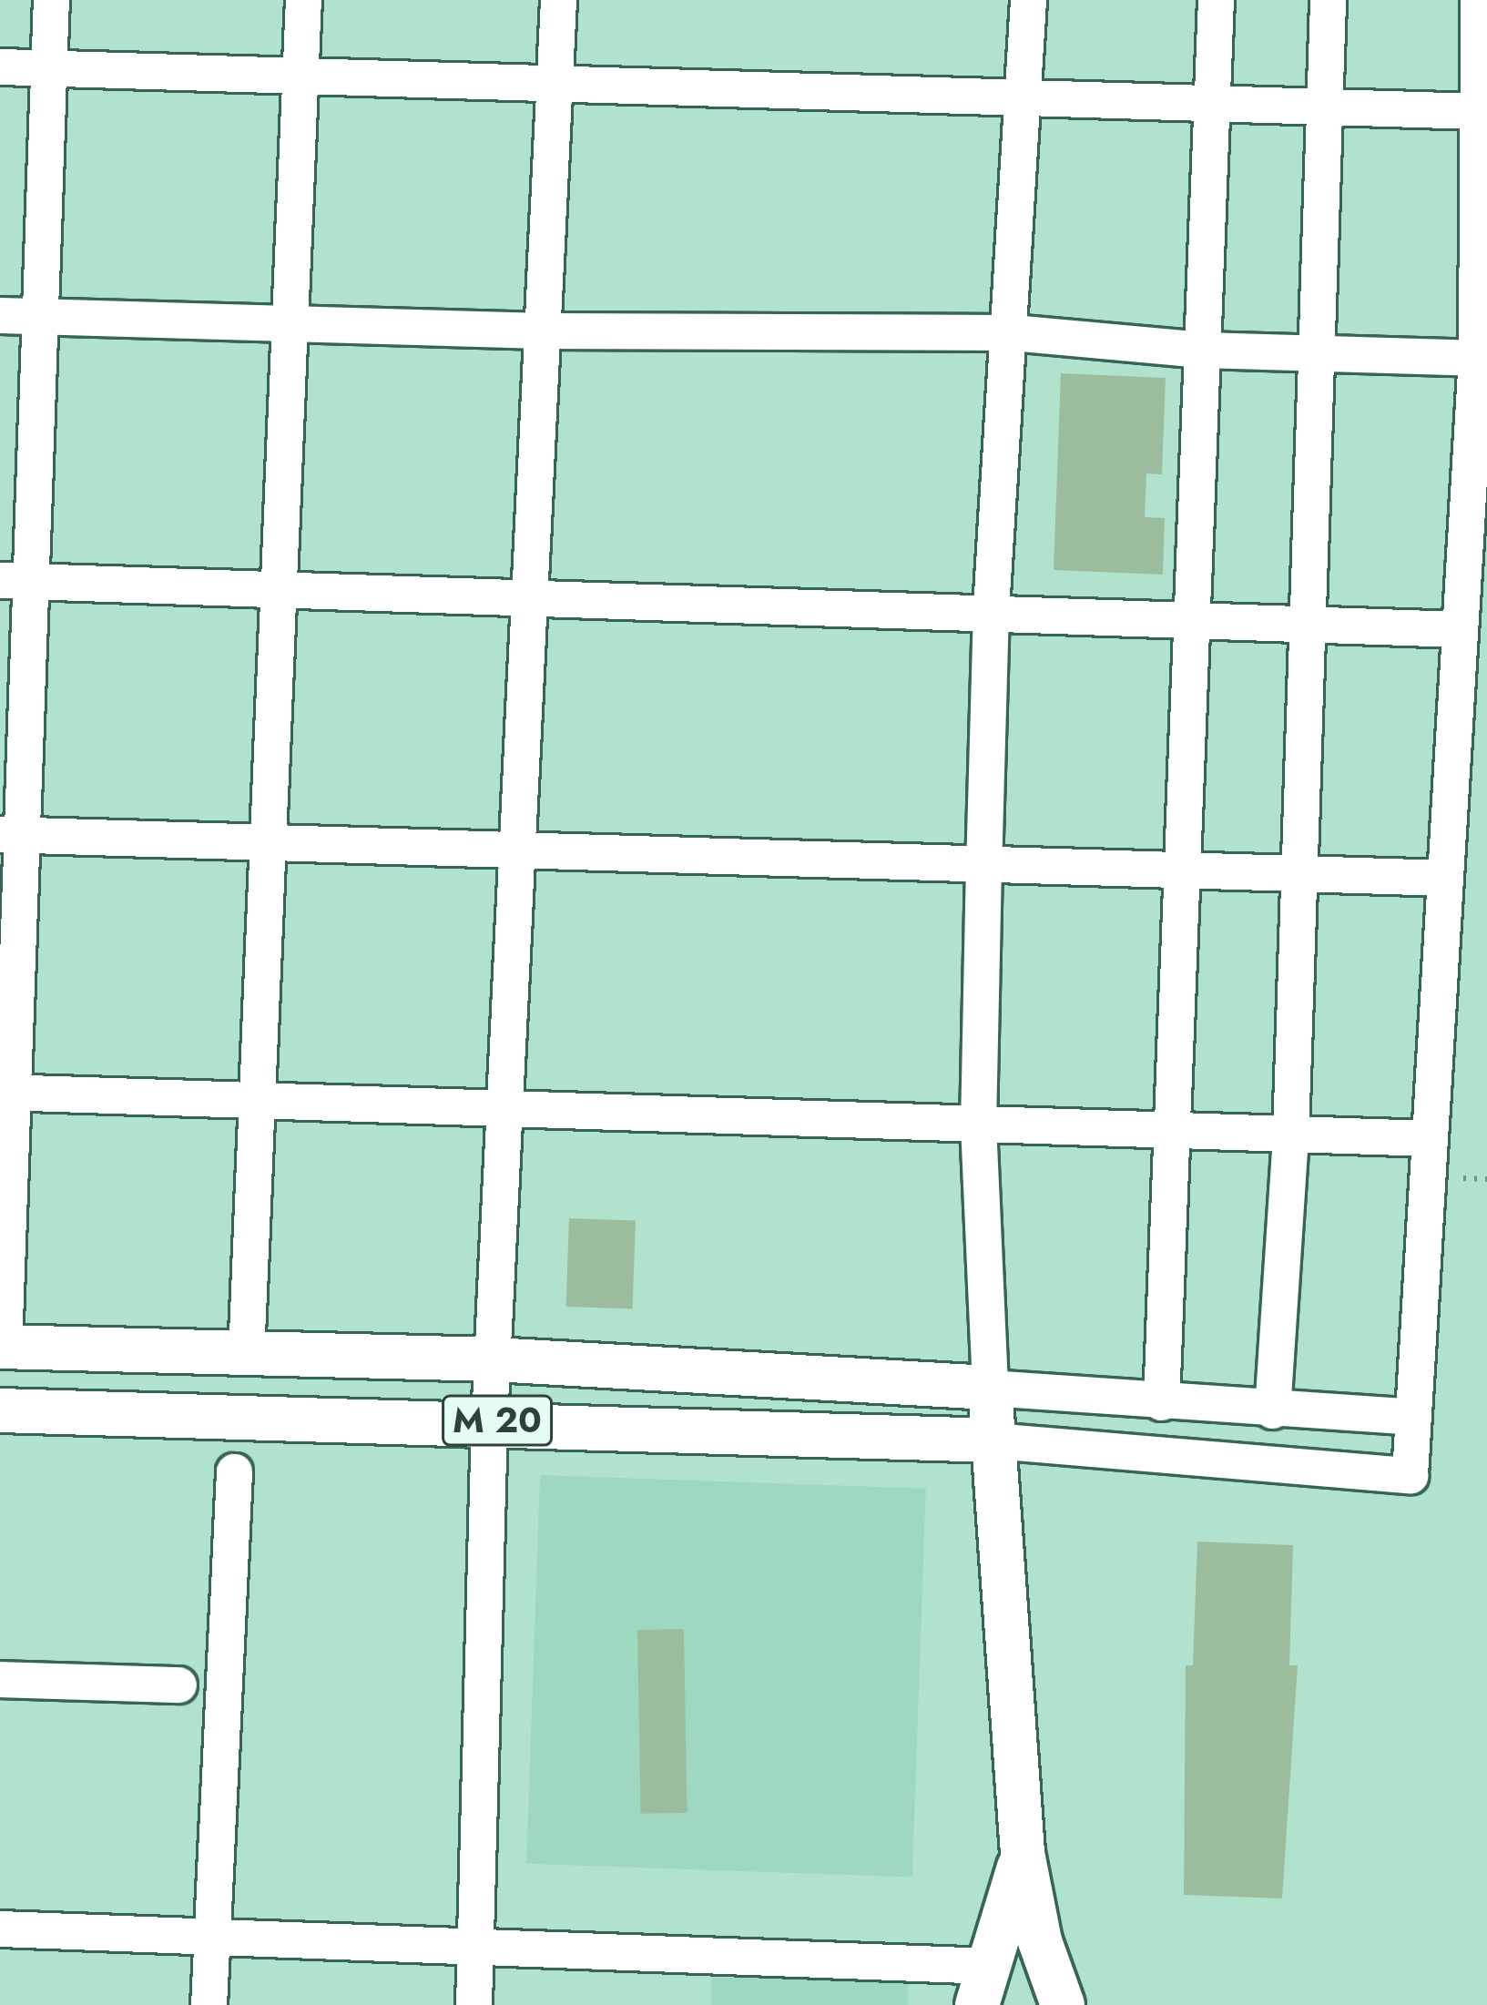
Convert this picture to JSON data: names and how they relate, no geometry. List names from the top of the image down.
{
  "streets": {
    "main road": ["M 20"]
  }
}
